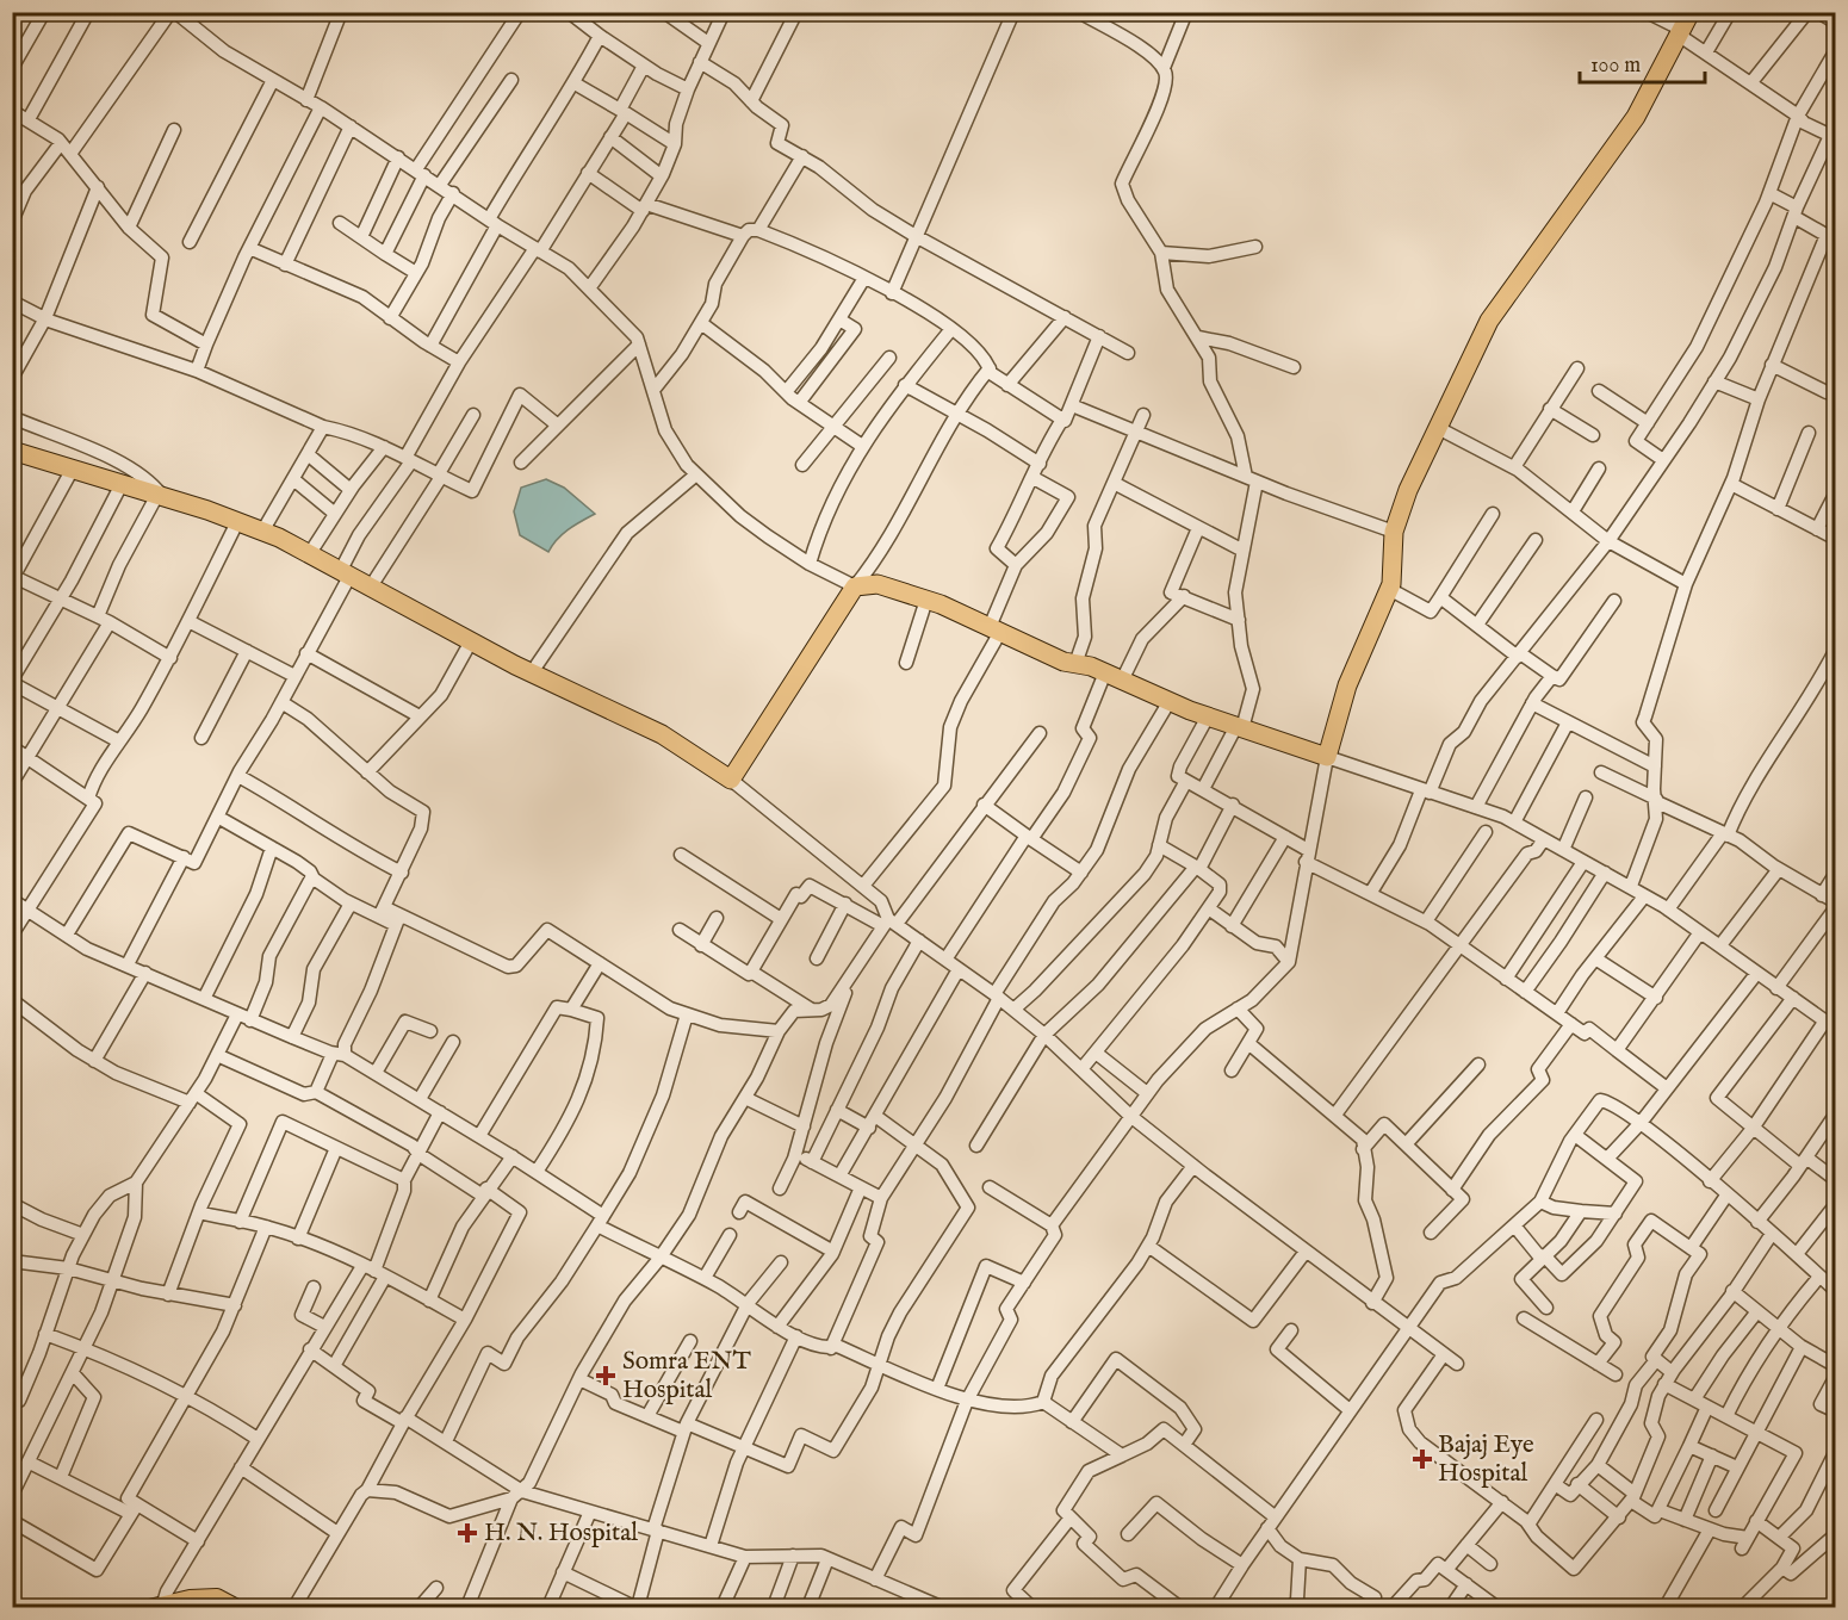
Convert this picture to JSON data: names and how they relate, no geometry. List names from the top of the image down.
{
  "places": {
    "health": ["Somra ENT Hospital", "Bajaj Eye Hospital", "H. N. Hospital"]
  },
  "scale_bar": "100 m"
}
